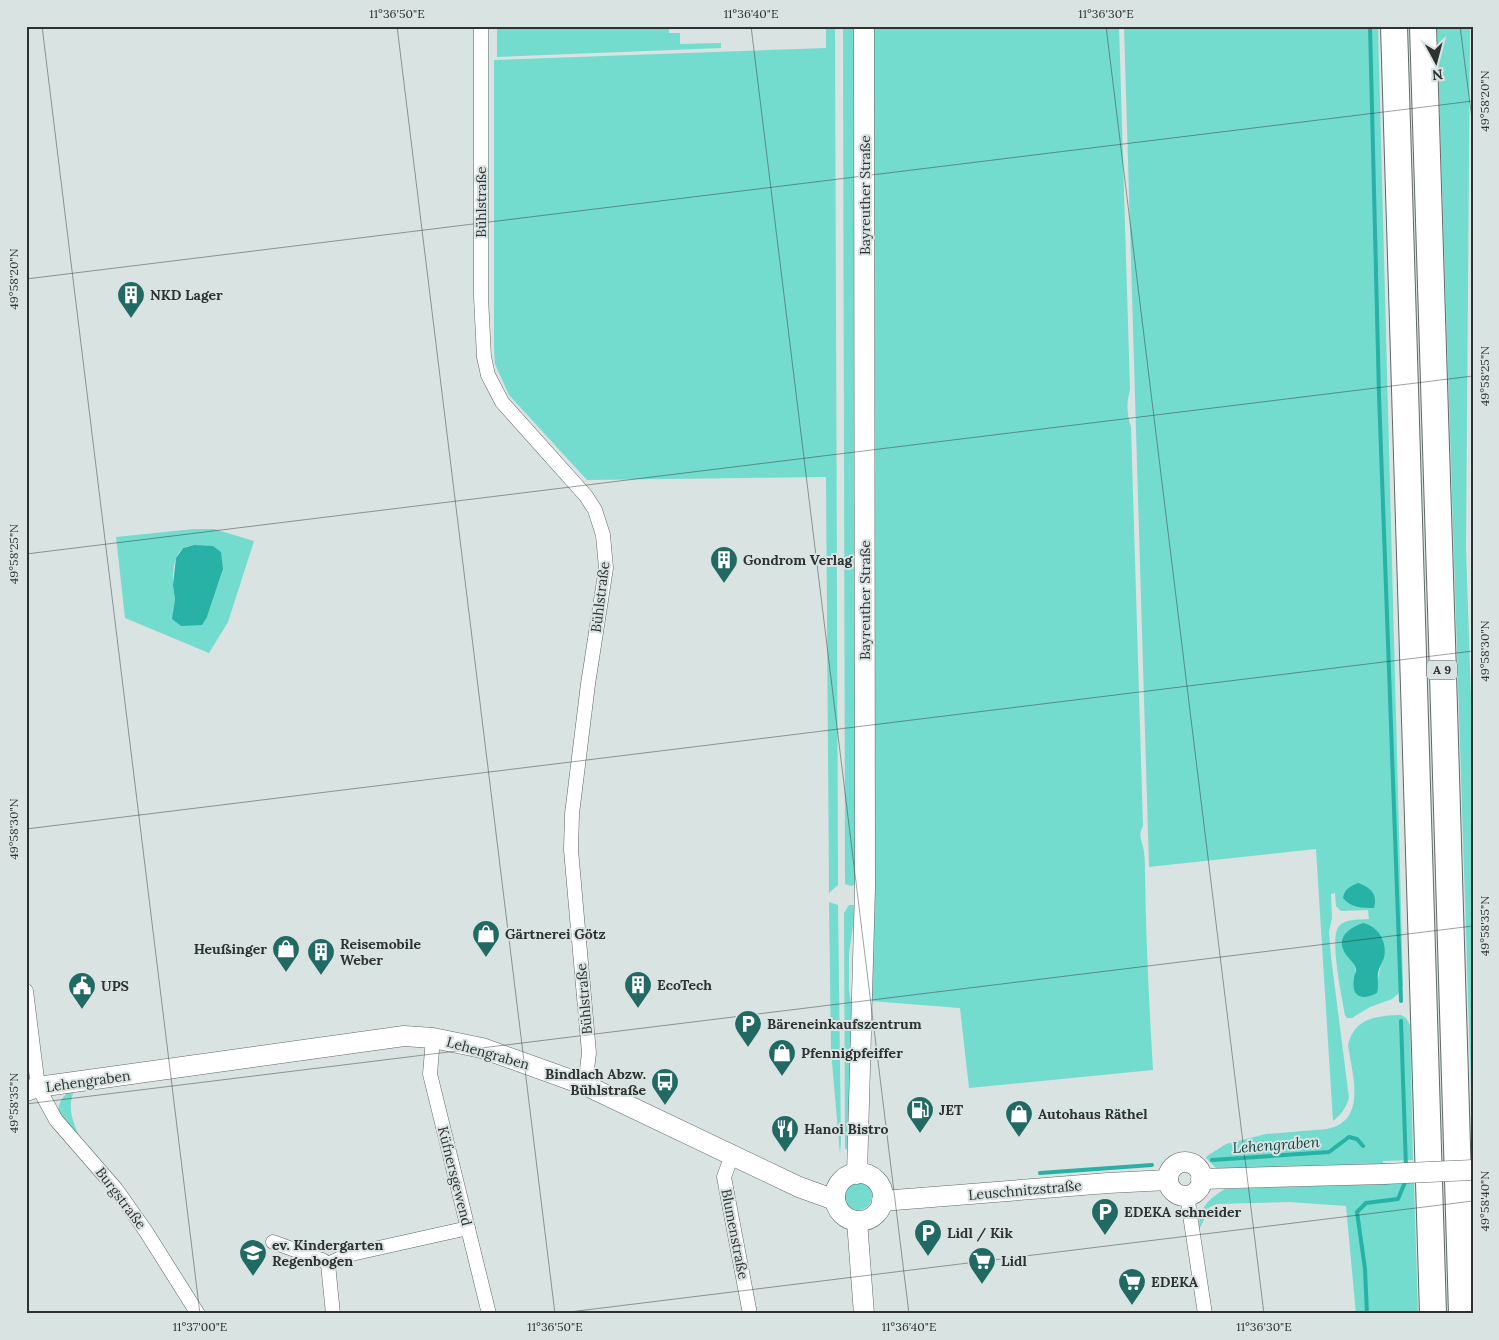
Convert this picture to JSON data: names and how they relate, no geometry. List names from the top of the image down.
{
  "streets": {
    "highway": ["A 9"],
    "street": [
      "Bayreuther Straße",
      "Bühlstraße",
      "Lehengraben",
      "Küfnersgewend",
      "Leuschnitzstraße",
      "Burgstraße",
      "Blumenstraße"
    ]
  },
  "crossings": [
    ["Bayreuther Straße", "Lehengraben"],
    ["Bayreuther Straße", "Leuschnitzstraße"],
    ["Bühlstraße", "Lehengraben"],
    ["Lehengraben", "Küfnersgewend"],
    ["Lehengraben", "Leuschnitzstraße"],
    ["Lehengraben", "Burgstraße"],
    ["Lehengraben", "Blumenstraße"]
  ],
  "water": ["Lehengraben"],
  "places": {
    "building": [
      "NKD Lager",
      "Gondrom Verlag",
      "Reisemobile Weber",
      "EcoTech"
    ],
    "shop": [
      "Gärtnerei Götz",
      "Heußinger",
      "Pfennigpfeiffer",
      "Autohaus Räthel"
    ],
    "public building": ["UPS"],
    "parking": ["Bäreneinkaufszentrum", "EDEKA schneider", "Lidl / Kik"],
    "bus stop": ["Bindlach Abzw. Bühlstraße"],
    "fuel station": ["JET"],
    "restaurant": ["Hanoi Bistro"],
    "school or university": ["ev. Kindergarten Regenbogen"],
    "supermarket": ["Lidl", "EDEKA"]
  },
  "north": "bottom",
  "coordinates": [
    "11°36'50\"E",
    "11°36'40\"E",
    "11°36'30\"E",
    "49°58'20\"N",
    "49°58'25\"N",
    "49°58'30\"N",
    "49°58'35\"N",
    "49°58'40\"N",
    "11°37'00\"E"
  ]
}
